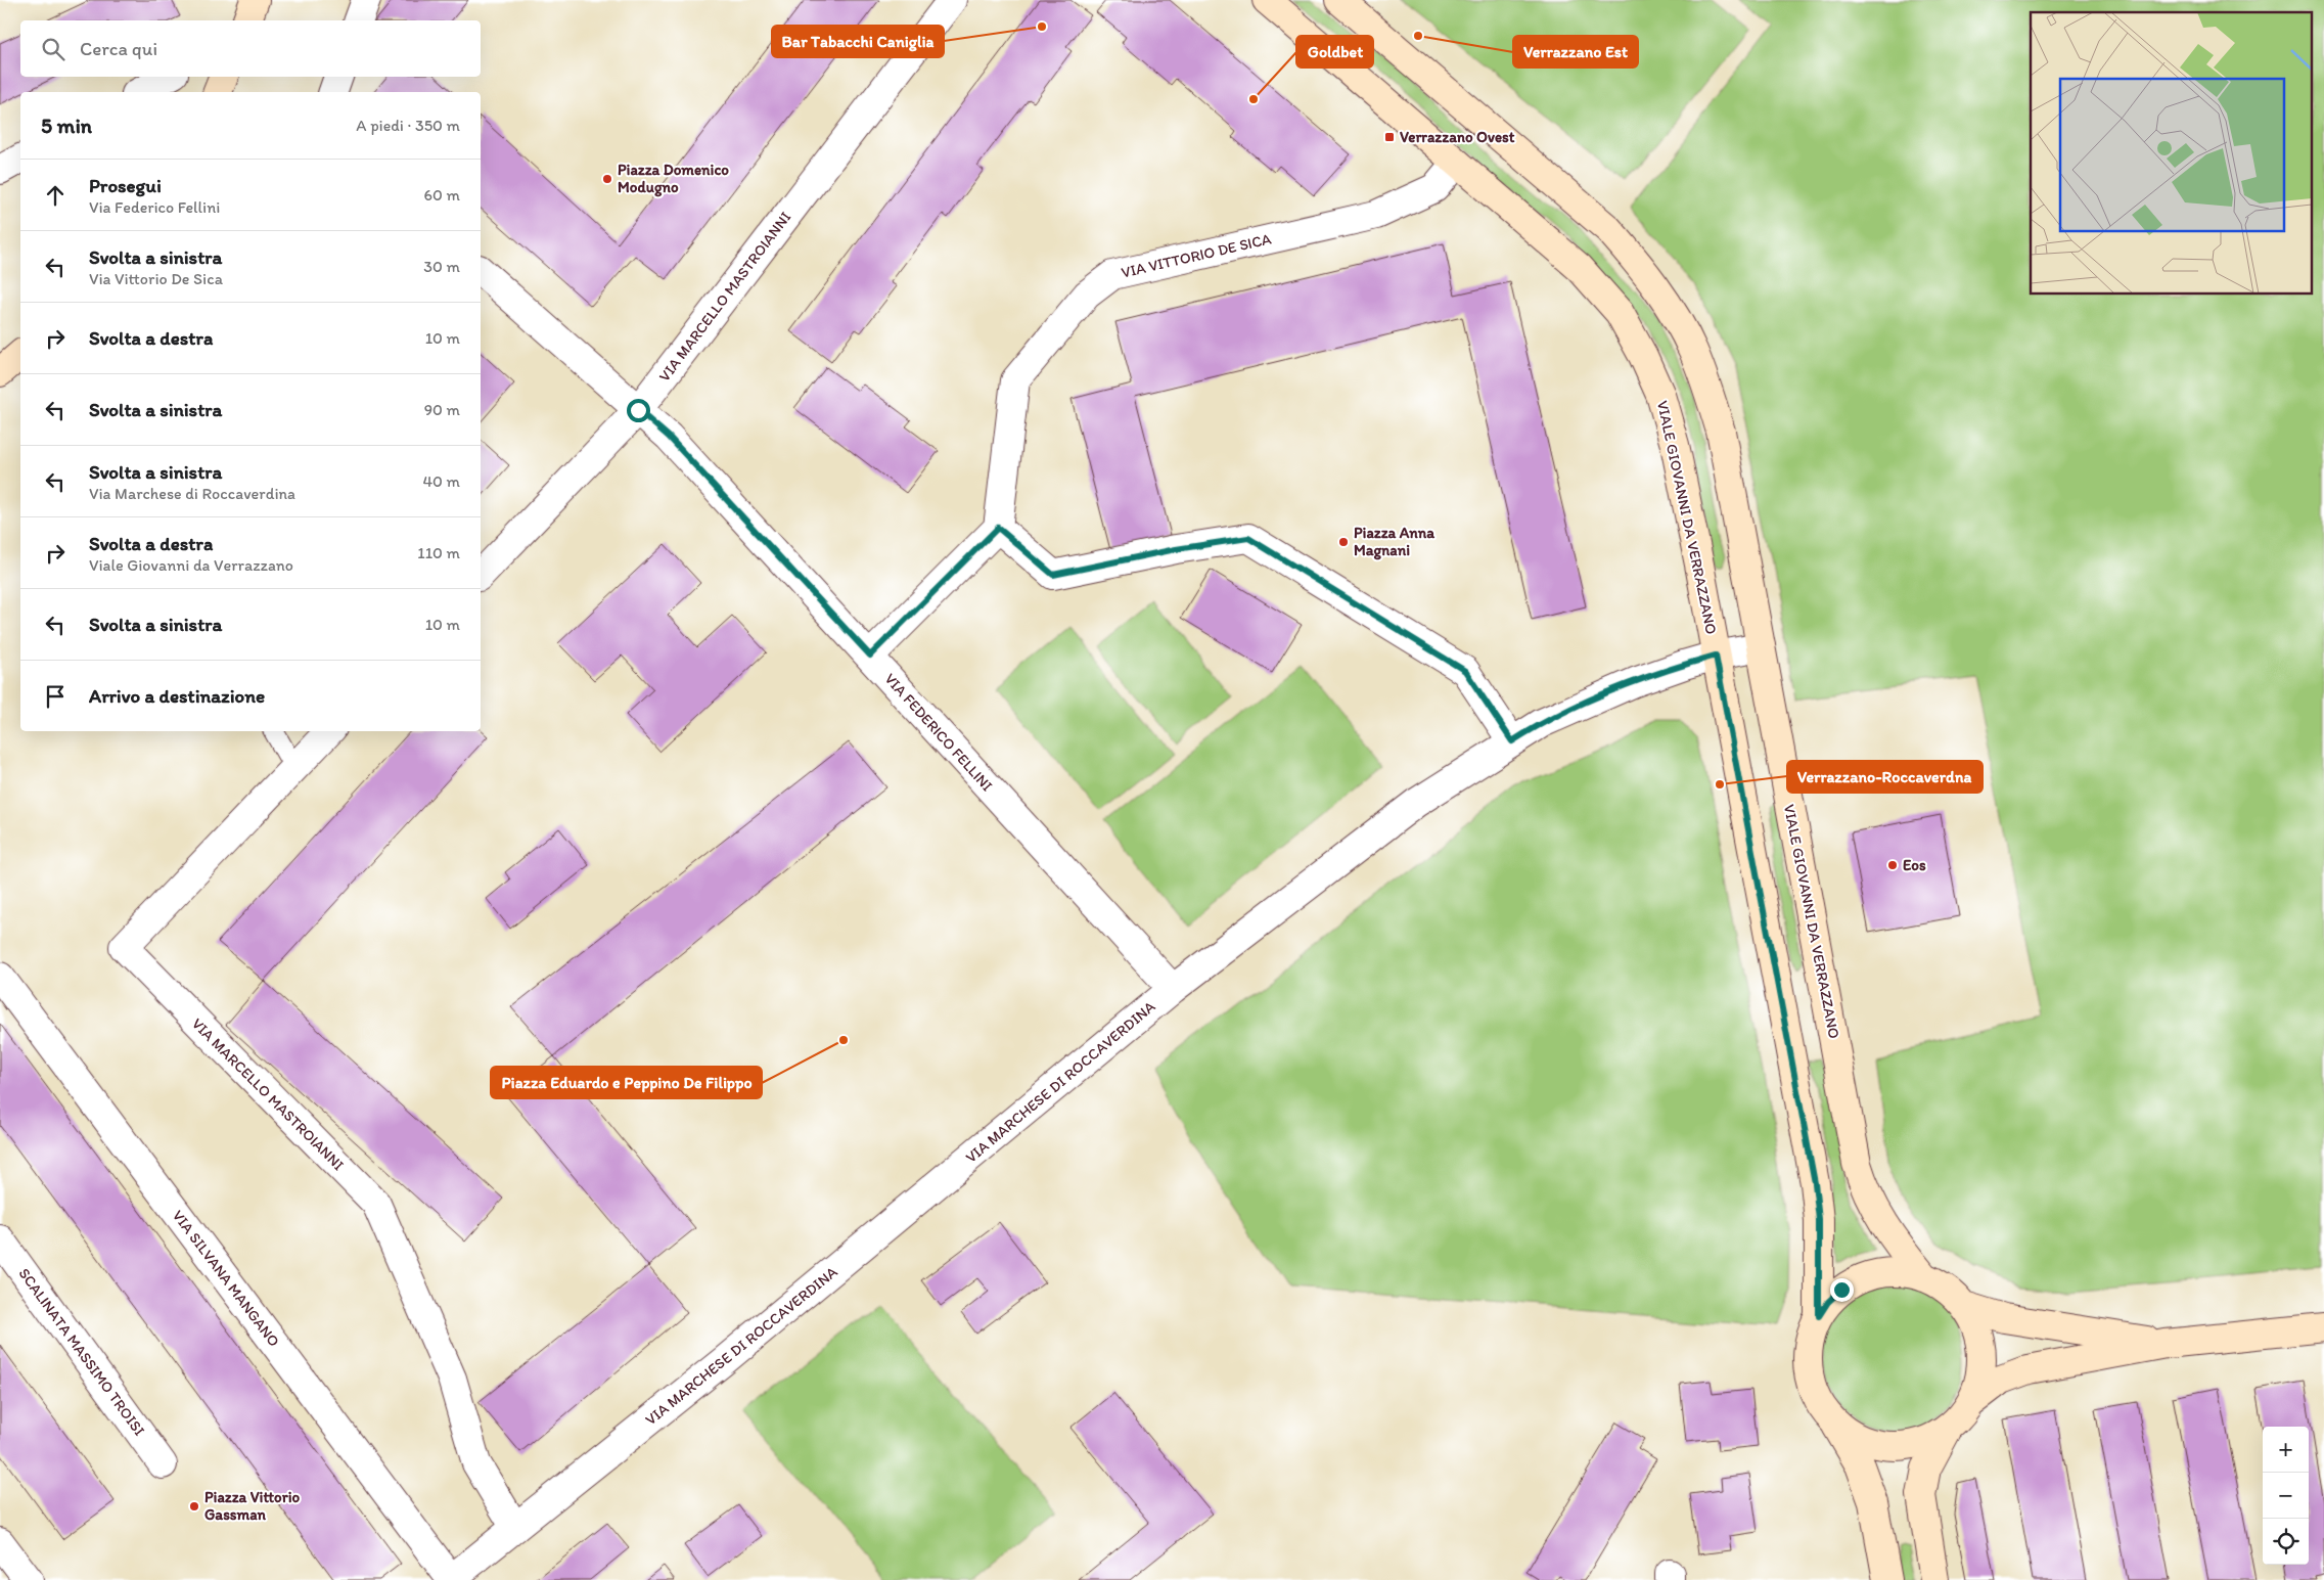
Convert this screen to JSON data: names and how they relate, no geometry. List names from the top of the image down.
{
  "streets": {
    "main road": ["VIALE GIOVANNI DA VERRAZZANO"],
    "street": [
      "VIA VITTORIO DE SICA",
      "VIA MARCELLO MASTROIANNI",
      "VIA FEDERICO FELLINI",
      "VIA MARCHESE DI ROCCAVERDINA",
      "VIA SILVANA MANGANO",
      "SCALINATA MASSIMO TROISI"
    ]
  },
  "crossings": [
    ["VIA VITTORIO DE SICA", "VIALE GIOVANNI DA VERRAZZANO"],
    ["VIA MARCELLO MASTROIANNI", "VIA FEDERICO FELLINI"],
    ["VIA MARCELLO MASTROIANNI", "VIA MARCHESE DI ROCCAVERDINA"],
    ["VIALE GIOVANNI DA VERRAZZANO", "VIA MARCHESE DI ROCCAVERDINA"],
    ["VIA FEDERICO FELLINI", "VIA MARCHESE DI ROCCAVERDINA"],
    ["VIA MARCHESE DI ROCCAVERDINA", "VIA SILVANA MANGANO"]
  ],
  "places": {
    "other": [
      "Bar Tabacchi Caniglia",
      "Verrazzano Est",
      "Goldbet",
      "Piazza Domenico Modugno",
      "Piazza Anna Magnani",
      "Verrazzano-Roccaverdna",
      "Eos",
      "Piazza Eduardo e Peppino De Filippo",
      "Piazza Vittorio Gassman"
    ],
    "transit": ["Verrazzano Ovest"]
  },
  "page": {
    "search": "Cerca qui",
    "heading": ["5 min", "A piedi · 350 m"],
    "list": [
      ["Prosegui", "Via Federico Fellini", "60 m"],
      ["Svolta a sinistra", "Via Vittorio De Sica", "30 m"],
      ["Svolta a destra", "10 m"],
      ["Svolta a sinistra", "90 m"],
      ["Svolta a sinistra", "Via Marchese di Roccaverdina", "40 m"],
      ["Svolta a destra", "Viale Giovanni da Verrazzano", "110 m"],
      ["Svolta a sinistra", "10 m"],
      "Arrivo a destinazione"
    ],
    "map_buttons": ["+", "−"]
  }
}
